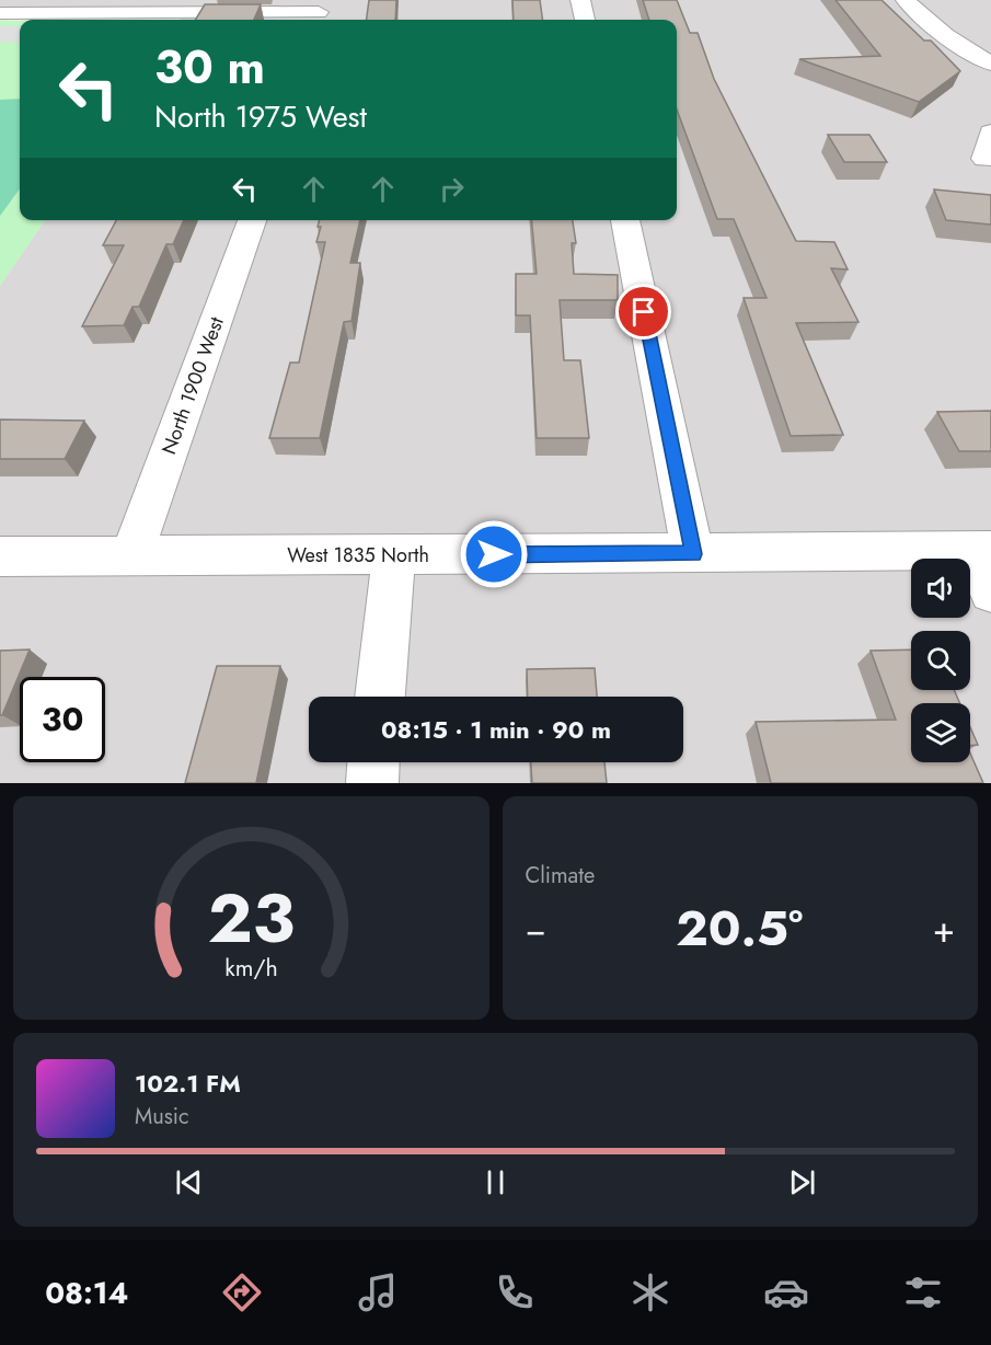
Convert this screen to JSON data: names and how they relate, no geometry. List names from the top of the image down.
{
  "streets": {
    "street": ["North 1900 West", "West 1835 North"]
  },
  "crossings": [
    ["North 1900 West", "West 1835 North"]
  ],
  "page": {
    "turn": ["30 m", "North 1975 West"],
    "limit": "30",
    "trip": "08:15 · 1 min · 90 m",
    "tile": "Climate",
    "heat": ["−", "20.5°", "+"],
    "song": ["102.1 FM", "Music"],
    "tabs": "08:14",
    "gauge": ["23", "km/h"]
  }
}
